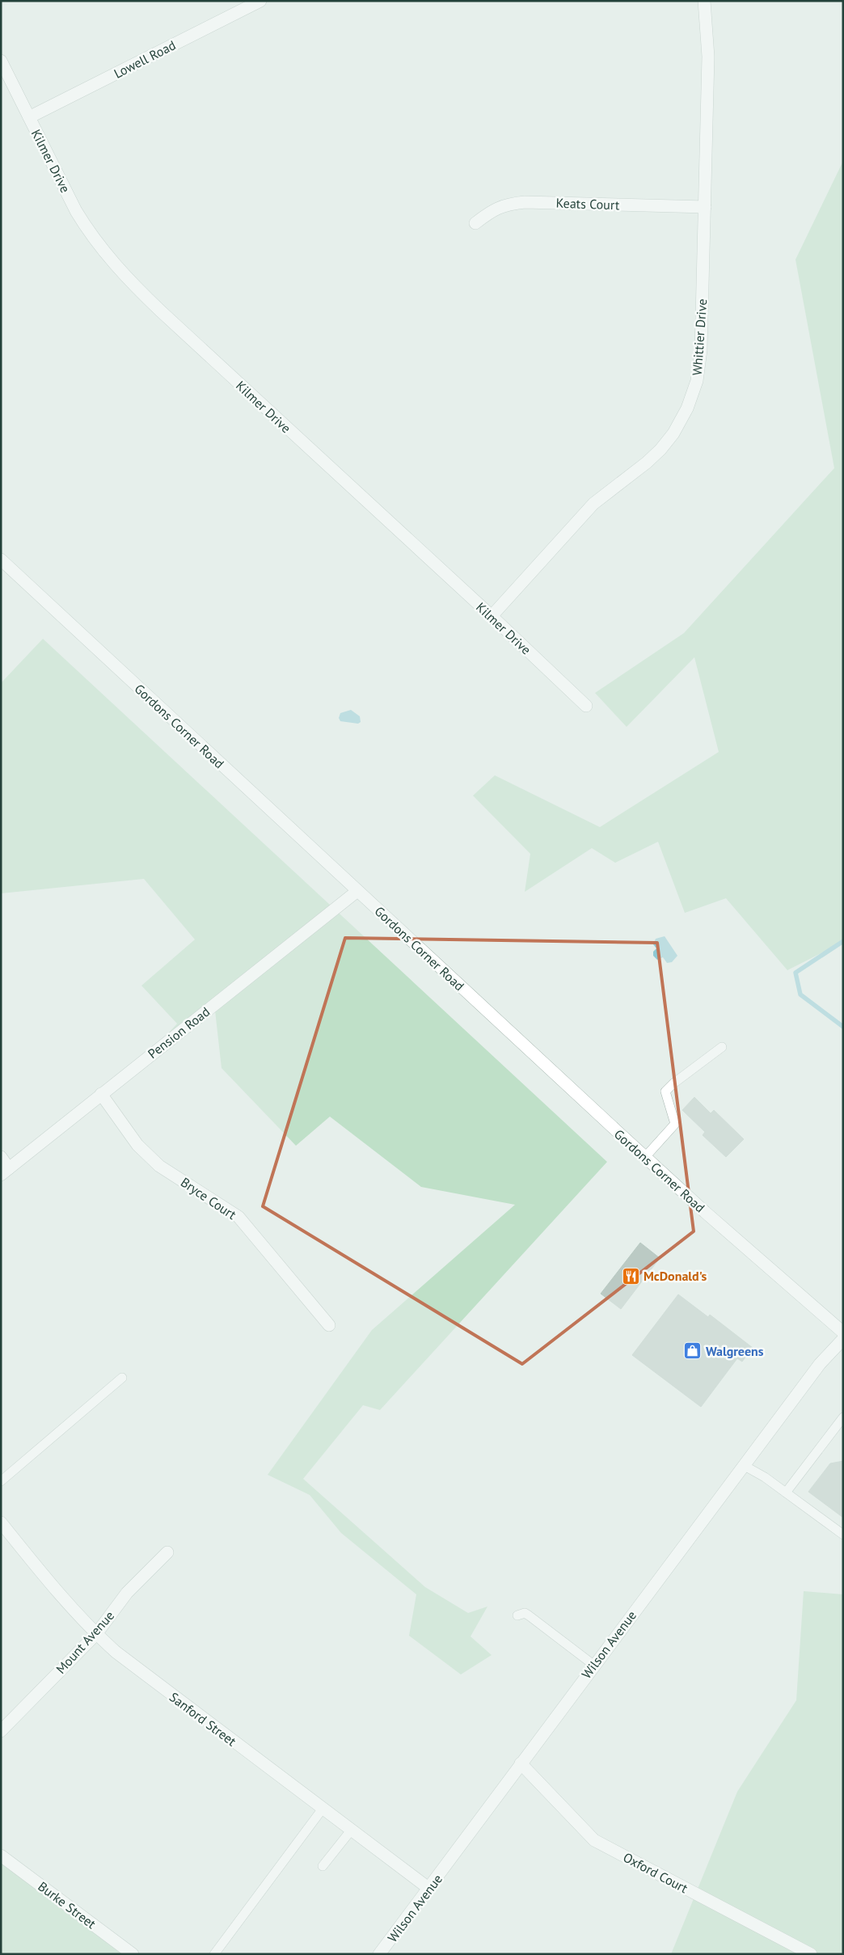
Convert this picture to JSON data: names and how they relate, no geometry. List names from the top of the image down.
{
  "streets": {
    "street": [
      "Lowell Road",
      "Kilmer Drive",
      "Keats Court",
      "Whittier Drive",
      "Gordons Corner Road",
      "Pension Road",
      "Bryce Court",
      "Mount Avenue",
      "Wilson Avenue",
      "Sanford Street",
      "Oxford Court",
      "Burke Street"
    ]
  },
  "crossings": [
    ["Lowell Road", "Kilmer Drive"],
    ["Kilmer Drive", "Whittier Drive"],
    ["Keats Court", "Whittier Drive"],
    ["Gordons Corner Road", "Pension Road"],
    ["Pension Road", "Bryce Court"],
    ["Mount Avenue", "Sanford Street"],
    ["Wilson Avenue", "Sanford Street"],
    ["Wilson Avenue", "Oxford Court"]
  ],
  "places": {
    "restaurant": ["McDonald's"],
    "shop": ["Walgreens"]
  }
}
